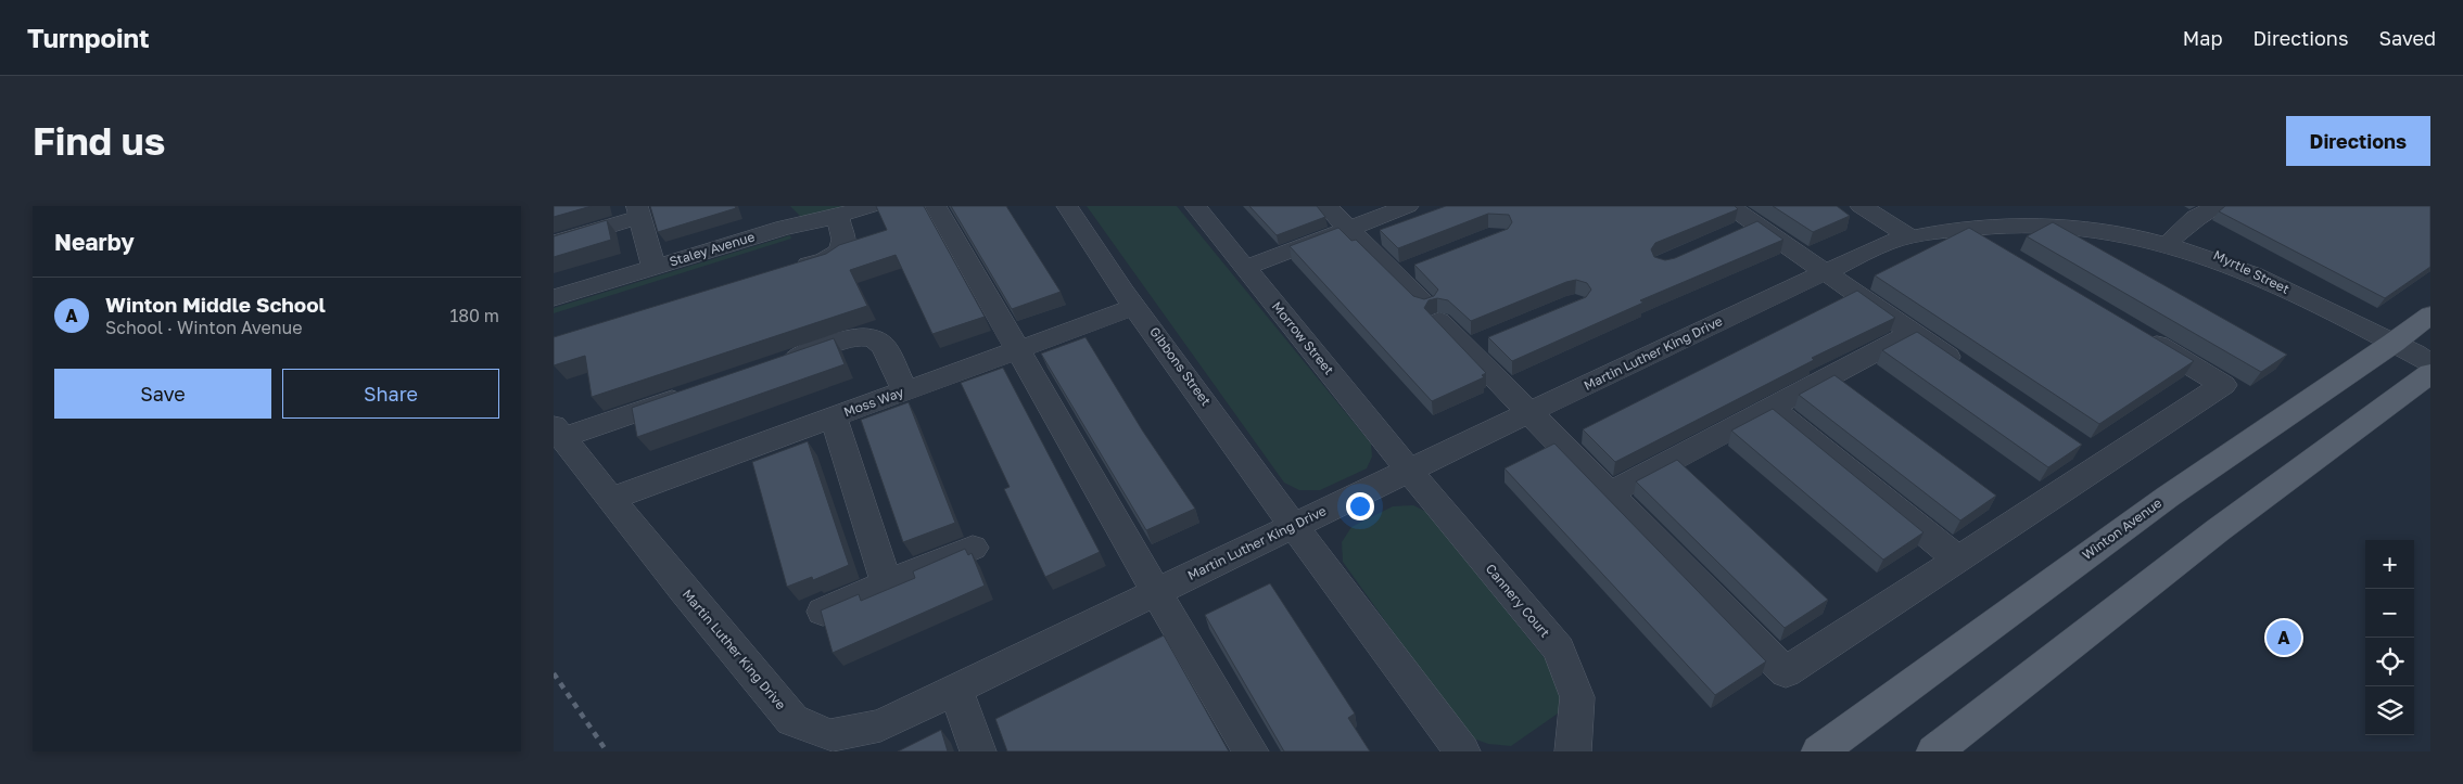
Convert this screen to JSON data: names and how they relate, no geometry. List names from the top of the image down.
{
  "streets": {
    "main road": ["Winton Avenue"],
    "street": [
      "Staley Avenue",
      "Myrtle Street",
      "Morrow Street",
      "Martin Luther King Drive",
      "Gibbons Street",
      "Moss Way",
      "Cannery Court"
    ]
  },
  "crossings": [
    ["Myrtle Street", "Martin Luther King Drive"],
    ["Myrtle Street", "Winton Avenue"],
    ["Morrow Street", "Martin Luther King Drive"],
    ["Morrow Street", "Cannery Court"],
    ["Martin Luther King Drive", "Gibbons Street"],
    ["Martin Luther King Drive", "Moss Way"],
    ["Martin Luther King Drive", "Cannery Court"],
    ["Gibbons Street", "Moss Way"]
  ],
  "page": {
    "header": "Turnpoint",
    "nav": ["Map", "Directions", "Saved"],
    "buttons": [
      "Directions",
      ["Save", "Share"]
    ],
    "title": "Find us",
    "heading": "Nearby",
    "list": [
      {
        "mark": "A",
        "name": "Winton Middle School",
        "note": "School · Winton Avenue",
        "value": "180 m"
      }
    ],
    "map_buttons": ["+", "−"],
    "pins": "A"
  }
}
